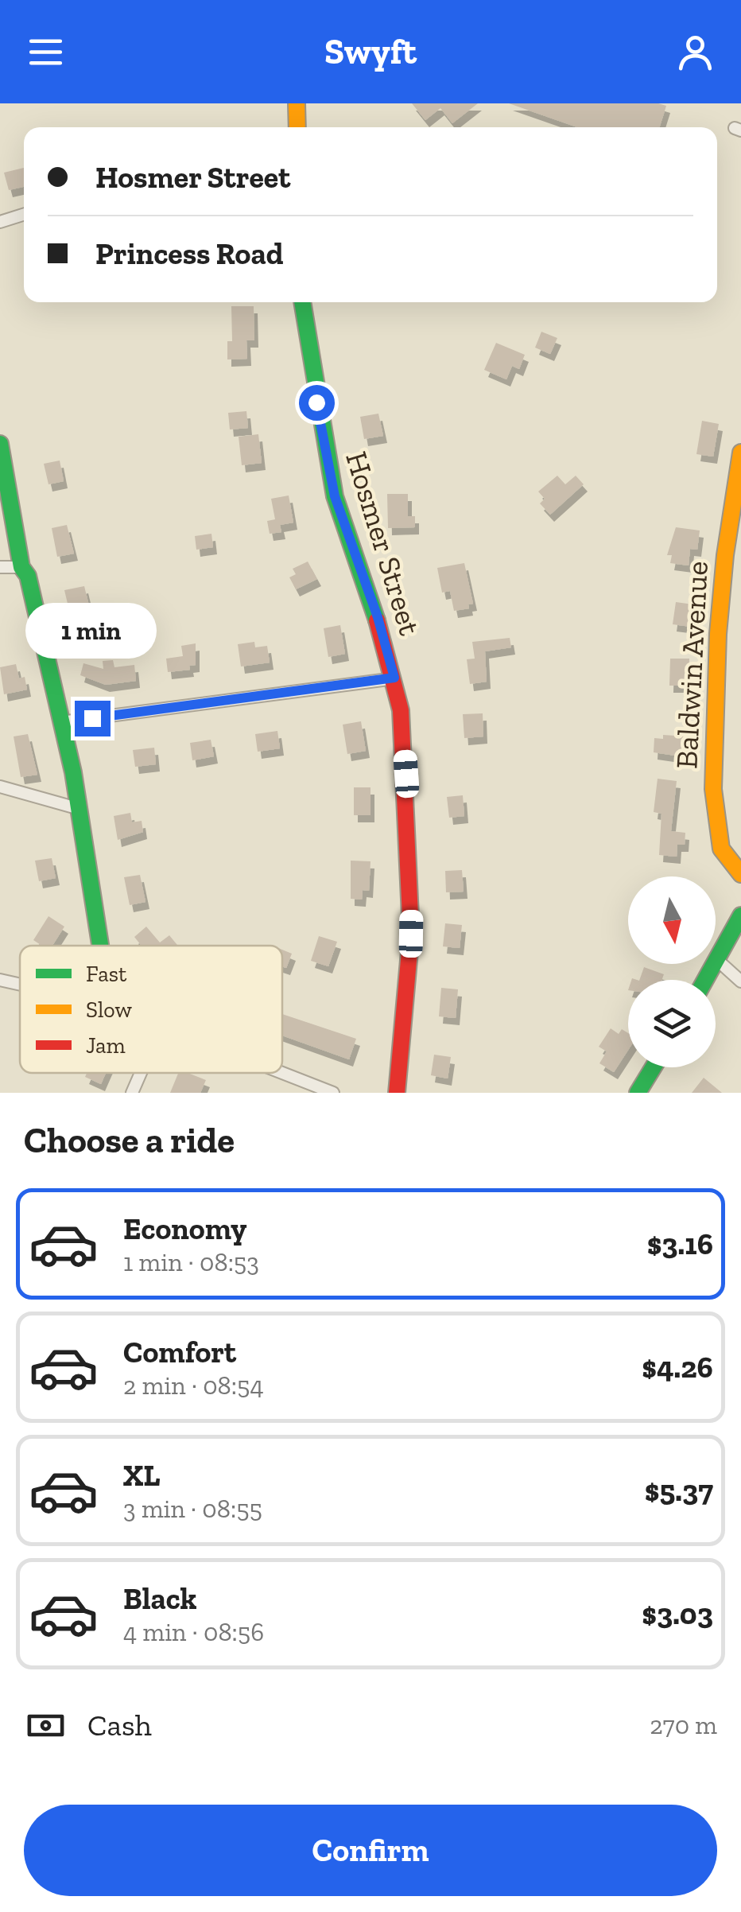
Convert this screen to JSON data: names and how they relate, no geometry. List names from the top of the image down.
{
  "streets": {
    "street": ["Hosmer Street", "Baldwin Avenue"]
  },
  "legend": ["Fast", "Slow", "Jam"],
  "north": "bottom",
  "page": {
    "header": "Swyft",
    "banner": ["Hosmer Street", "Princess Road"],
    "bubble": "1 min",
    "heading": "Choose a ride",
    "list": [
      {
        "name": "Economy",
        "note": "1 min · 08:53",
        "value": "$3.16"
      },
      {
        "name": "Comfort",
        "note": "2 min · 08:54",
        "value": "$4.26"
      },
      {
        "name": "XL",
        "note": "3 min · 08:55",
        "value": "$5.37"
      },
      {
        "name": "Black",
        "note": "4 min · 08:56",
        "value": "$3.03"
      }
    ],
    "pay": ["Cash", "270 m"],
    "buttons": "Confirm"
  }
}
